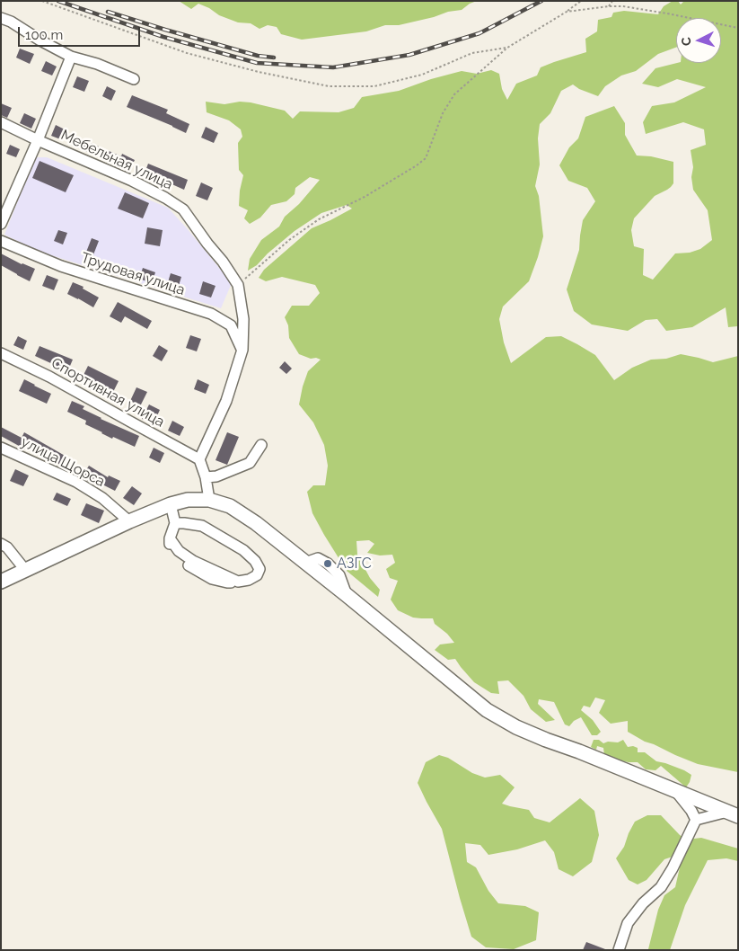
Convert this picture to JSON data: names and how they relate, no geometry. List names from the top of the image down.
{
  "streets": {
    "street": [
      "Мебельная улица",
      "Трудовая улица",
      "Спортивная улица",
      "улица Щорса"
    ]
  },
  "places": ["АЗГС"],
  "scale_bar": "100 m",
  "north": "left"
}
